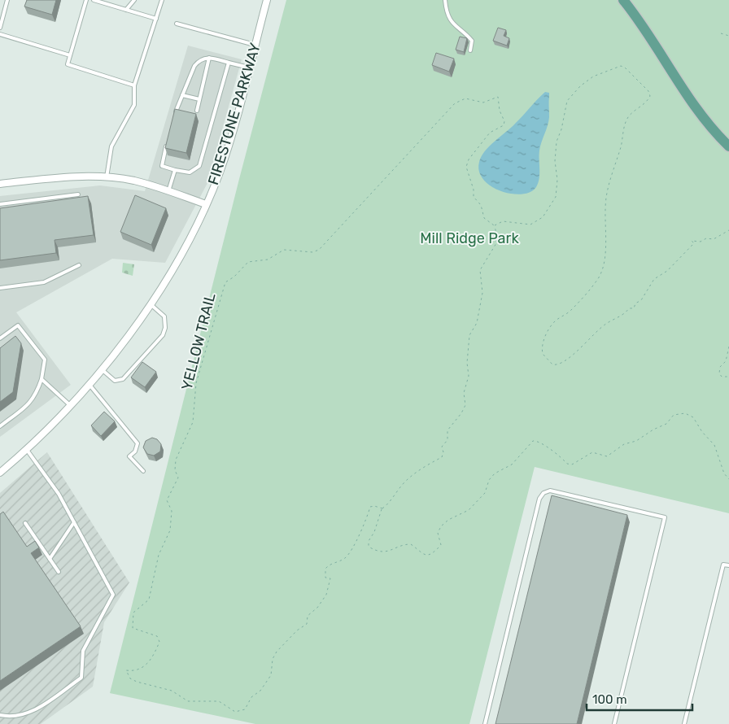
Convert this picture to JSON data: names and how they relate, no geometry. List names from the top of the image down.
{
  "streets": {
    "street": ["FIRESTONE PARKWAY"],
    "path": ["YELLOW TRAIL"]
  },
  "parks": ["Mill Ridge Park"],
  "scale_bar": "100 m"
}
